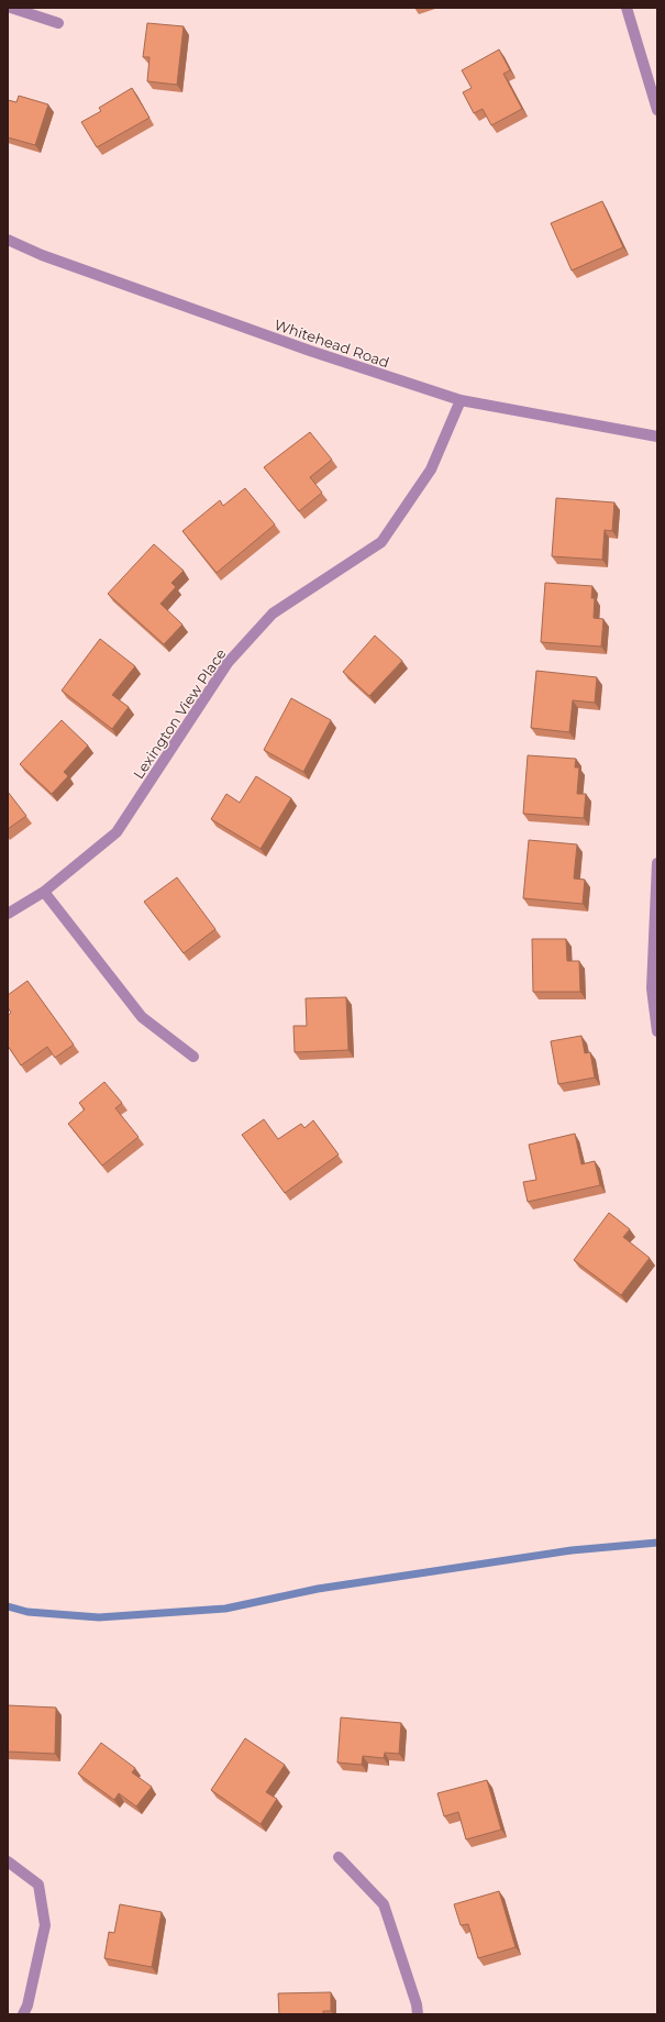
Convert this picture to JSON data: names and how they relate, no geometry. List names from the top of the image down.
{
  "streets": {
    "street": ["Whitehead Road", "Lexington View Place"]
  },
  "crossings": [
    ["Whitehead Road", "Lexington View Place"]
  ]
}
